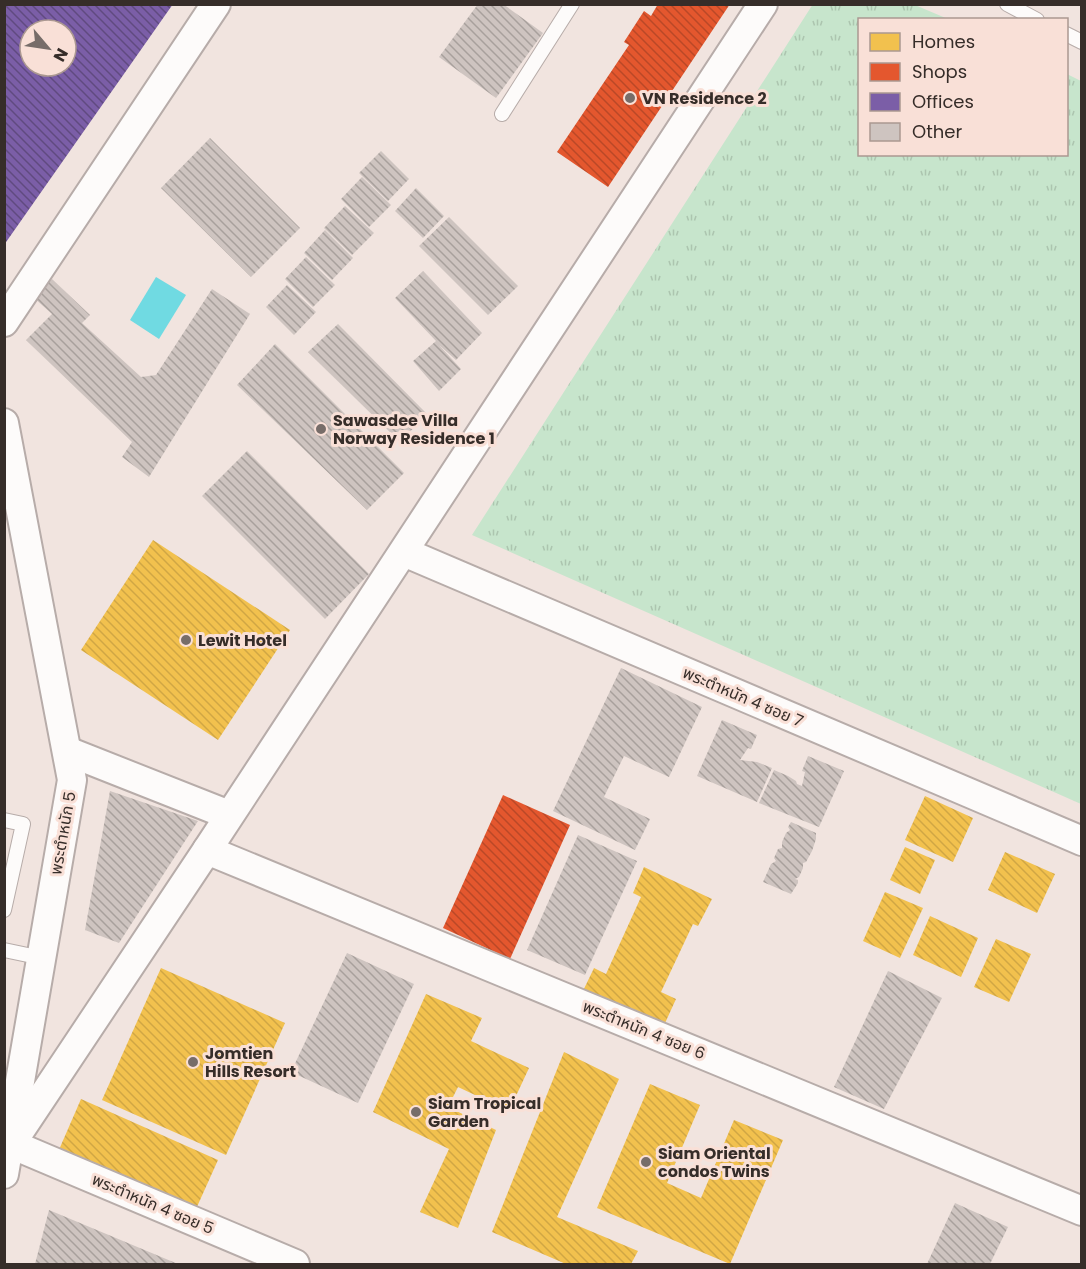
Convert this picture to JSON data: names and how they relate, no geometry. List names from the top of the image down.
{
  "streets": {
    "street": [
      "พระตำหนัก 4 ซอย 7",
      "พระตำหนัก 5",
      "พระตำหนัก 4 ซอย 6",
      "พระตำหนัก 4 ซอย 5"
    ]
  },
  "crossings": [
    ["พระตำหนัก 5", "พระตำหนัก 4 ซอย 5"]
  ],
  "places": [
    "VN Residence 2",
    "Sawasdee Villa Norway Residence 1",
    "Lewit Hotel",
    "Jomtien Hills Resort",
    "Siam Tropical Garden",
    "Siam Oriental condos Twins"
  ],
  "legend": [
    "Homes",
    "Shops",
    "Offices",
    "Other"
  ],
  "north": "bottom right"
}
